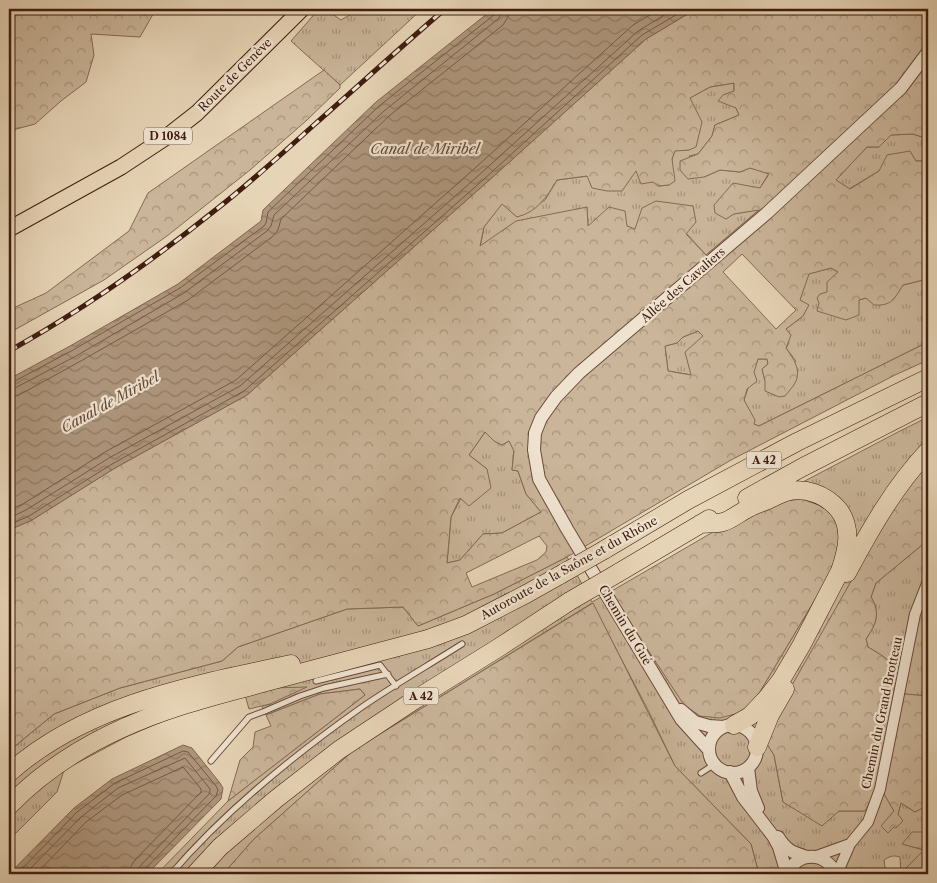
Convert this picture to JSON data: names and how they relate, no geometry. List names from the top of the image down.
{
  "streets": {
    "highway": ["A 42", "Autoroute de la Saône et du Rhône"],
    "main road": ["Route de Genève", "D 1084"],
    "street": ["Allée des Cavaliers", "Chemin du Gué", "Chemin du Grand Brotteau"]
  },
  "crossings": [
    ["Allée des Cavaliers", "Chemin du Gué"]
  ],
  "water": ["Canal de Miribel"]
}
